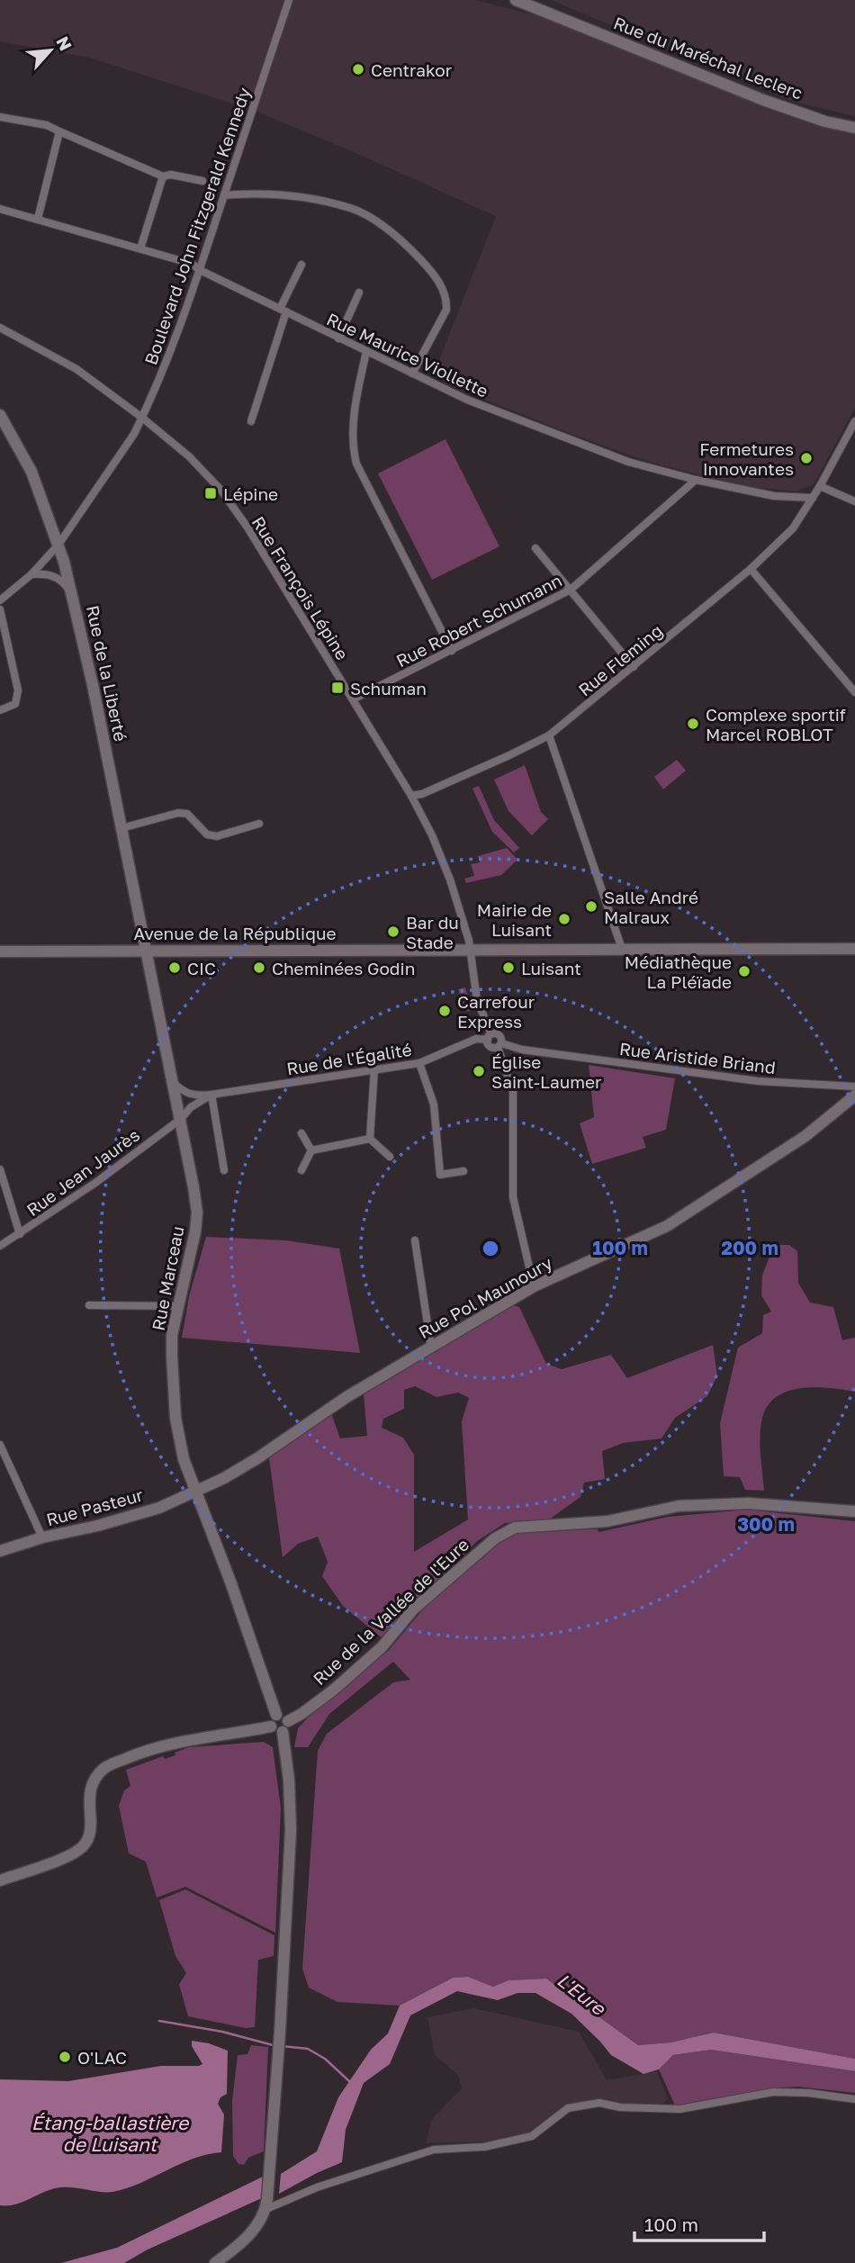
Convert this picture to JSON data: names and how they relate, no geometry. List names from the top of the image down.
{
  "streets": {
    "street": [
      "Rue du Maréchal Leclerc",
      "Boulevard John Fitzgerald Kennedy",
      "Rue Maurice Viollette",
      "Rue François Lépine",
      "Rue Robert Schumann",
      "Rue Fleming",
      "Rue de la Liberté",
      "Avenue de la République",
      "Rue Aristide Briand",
      "Rue de l'Égalité",
      "Rue Jean Jaurès",
      "Rue Marceau",
      "Rue Pol Maunoury",
      "Rue Pasteur",
      "Rue de la Vallée de l'Eure"
    ]
  },
  "crossings": [
    ["Boulevard John Fitzgerald Kennedy", "Rue Maurice Viollette"],
    ["Boulevard John Fitzgerald Kennedy", "Rue François Lépine"],
    ["Boulevard John Fitzgerald Kennedy", "Rue de la Liberté"],
    ["Rue Maurice Viollette", "Rue Robert Schumann"],
    ["Rue Maurice Viollette", "Rue Fleming"],
    ["Rue François Lépine", "Rue Robert Schumann"],
    ["Rue François Lépine", "Rue Fleming"],
    ["Rue François Lépine", "Avenue de la République"],
    ["Rue François Lépine", "Rue de l'Égalité"],
    ["Rue de la Liberté", "Avenue de la République"],
    ["Rue de la Liberté", "Rue Marceau"],
    ["Avenue de la République", "Rue Marceau"],
    ["Rue de l'Égalité", "Rue Jean Jaurès"],
    ["Rue de l'Égalité", "Rue Marceau"],
    ["Rue Jean Jaurès", "Rue Marceau"],
    ["Rue Marceau", "Rue Pol Maunoury"],
    ["Rue Marceau", "Rue Pasteur"],
    ["Rue Marceau", "Rue de la Vallée de l'Eure"],
    ["Rue Pol Maunoury", "Rue Pasteur"]
  ],
  "water": ["L'Eure", "Étang-ballastière de Luisant"],
  "places": {
    "other": [
      "Centrakor",
      "Fermetures Innovantes",
      "Complexe sportif Marcel ROBLOT",
      "Salle André Malraux",
      "Mairie de Luisant",
      "Bar du Stade",
      "CIC",
      "Cheminées Godin",
      "Luisant",
      "Médiathèque La Pléïade",
      "Carrefour Express",
      "Église Saint-Laumer",
      "O'LAC"
    ],
    "transit": ["Lépine", "Schuman"]
  },
  "scale_bar": "100 m",
  "north": "top right",
  "rings": ["100 m", "200 m", "300 m"]
}
